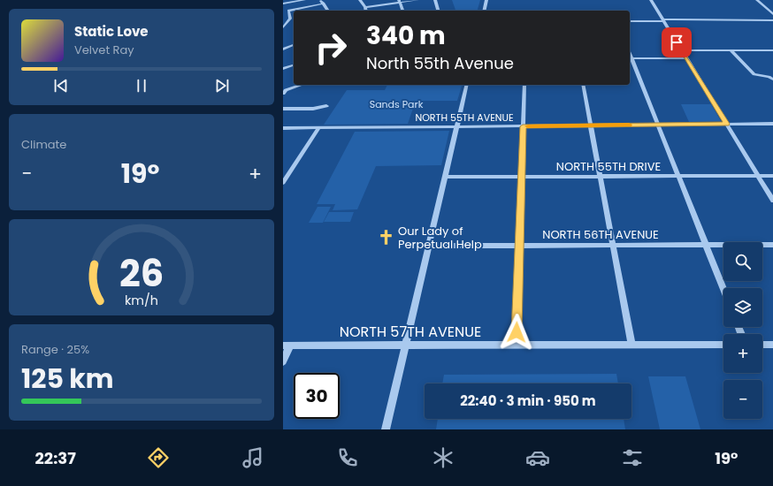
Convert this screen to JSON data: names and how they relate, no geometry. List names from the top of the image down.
{
  "streets": {
    "street": [
      "NORTH 55TH AVENUE",
      "NORTH 55TH DRIVE",
      "NORTH 56TH AVENUE",
      "NORTH 57TH AVENUE"
    ]
  },
  "parks": ["Sands Park"],
  "places": {
    "church": ["Our Lady of Perpetual Help"]
  },
  "page": {
    "turn": ["340 m", "North 55th Avenue"],
    "song": ["Static Love", "Velvet Ray"],
    "tile": [
      "Climate",
      ["Range · 25%", "125 km"]
    ],
    "heat": ["−", "19°", "+"],
    "map_buttons": ["+", "−"],
    "limit": "30",
    "trip": "22:40 · 3 min · 950 m",
    "tabs": ["22:37", "19°"],
    "gauge": ["26", "km/h"]
  }
}
